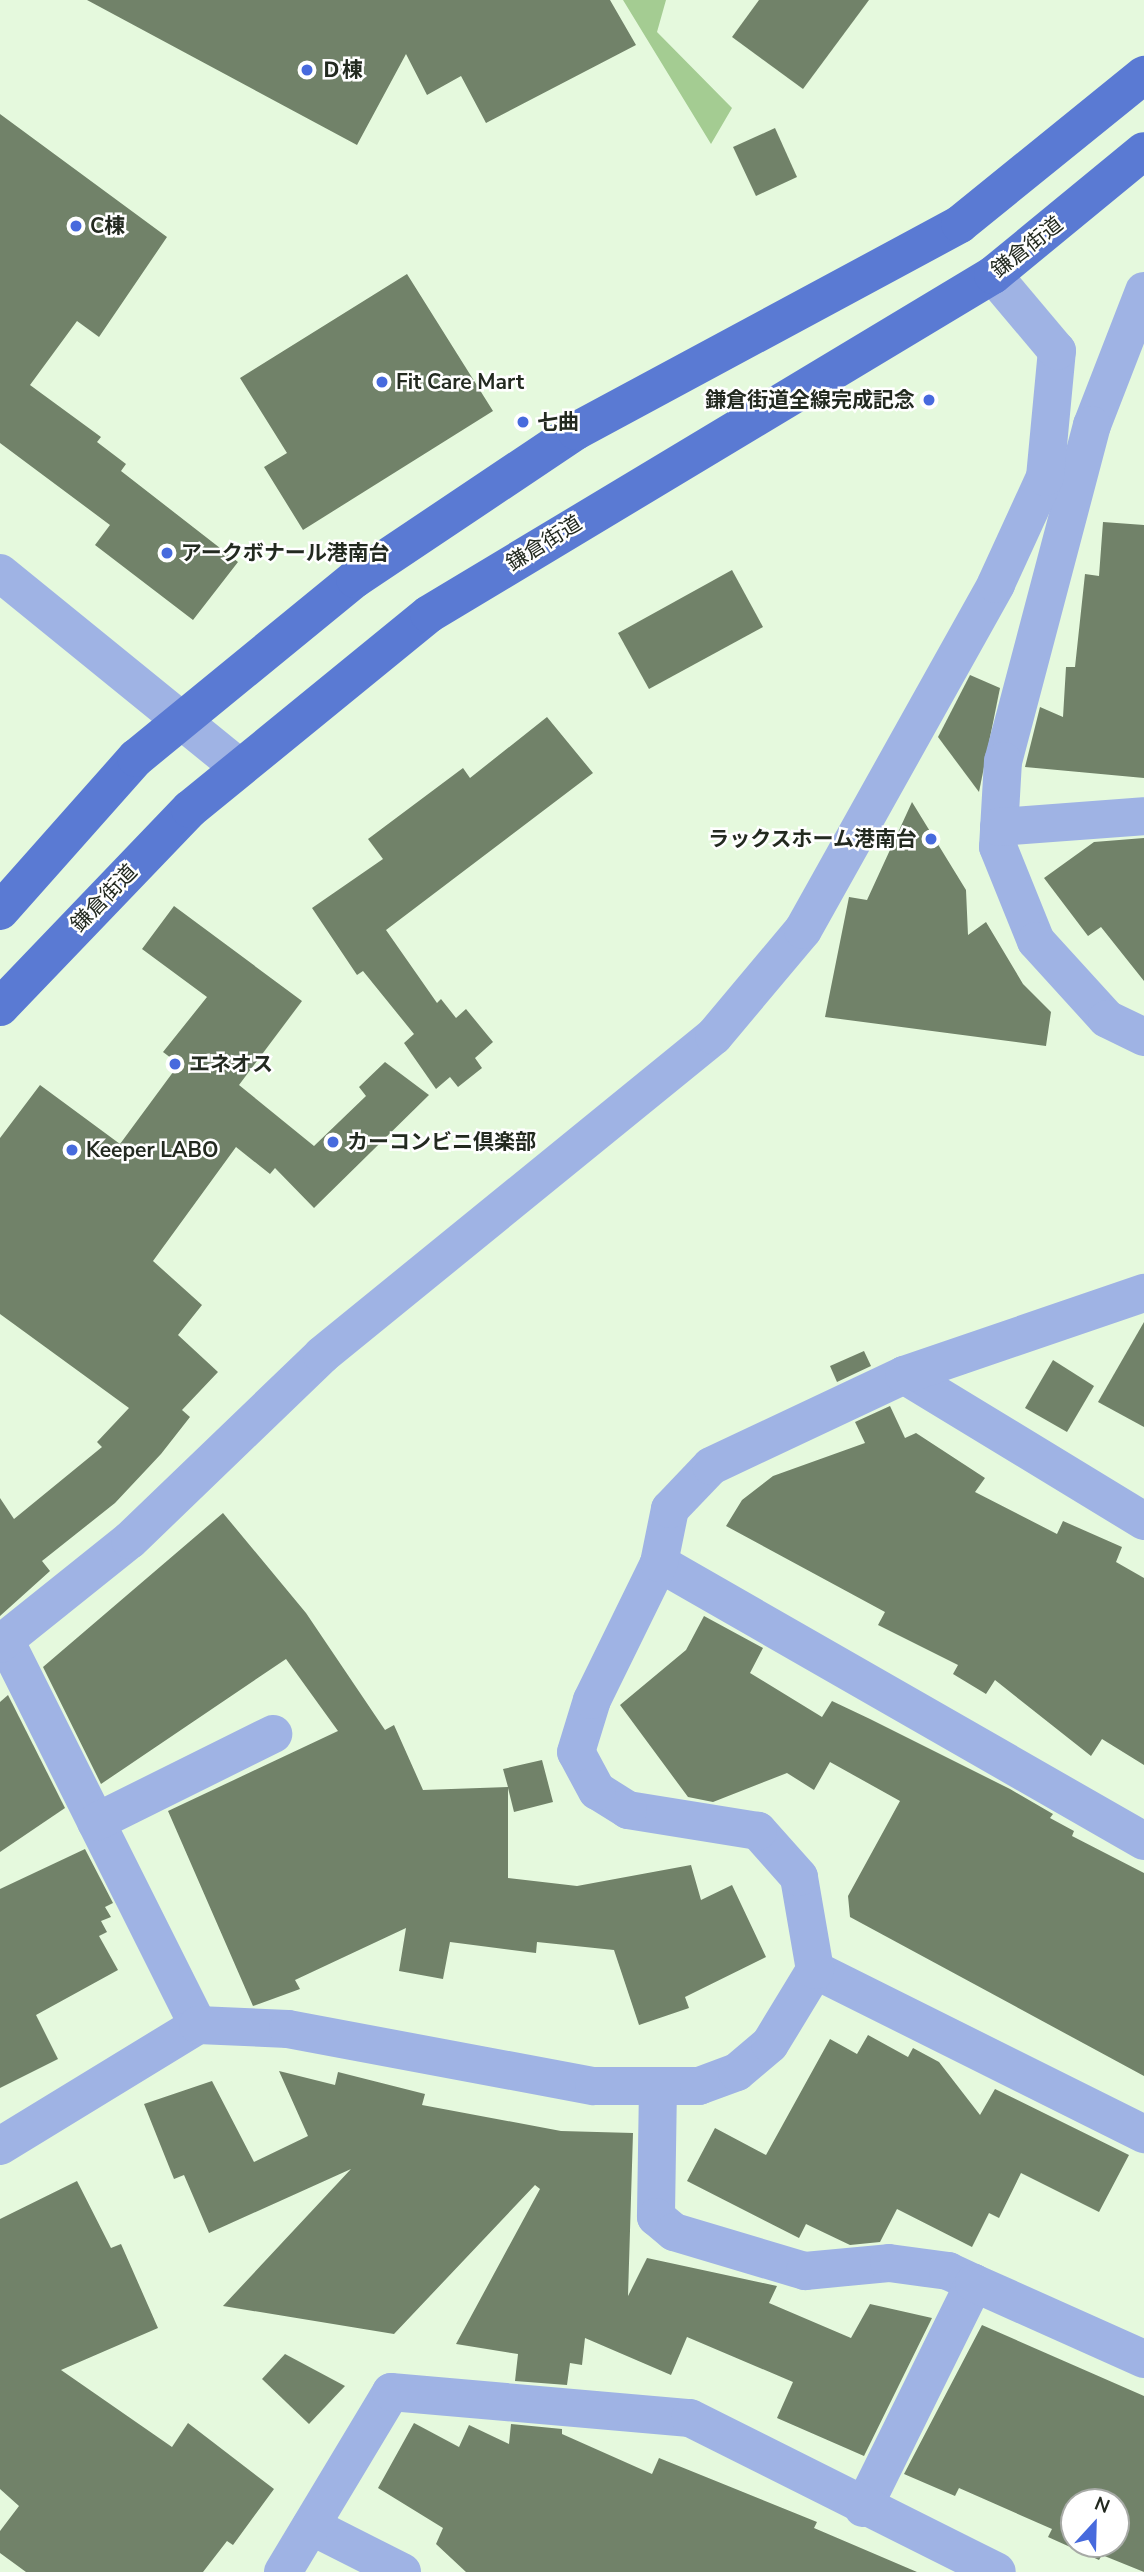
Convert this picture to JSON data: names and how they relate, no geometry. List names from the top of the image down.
{
  "streets": {
    "main road": ["鎌倉街道"]
  },
  "places": [
    "Ｄ棟",
    "C棟",
    "Fit Care Mart",
    "鎌倉街道全線完成記念",
    "七曲",
    "アークボナール港南台",
    "ラックスホーム港南台",
    "エネオス",
    "カーコンビニ倶楽部",
    "Keeper LABO"
  ],
  "north": "top"
}
